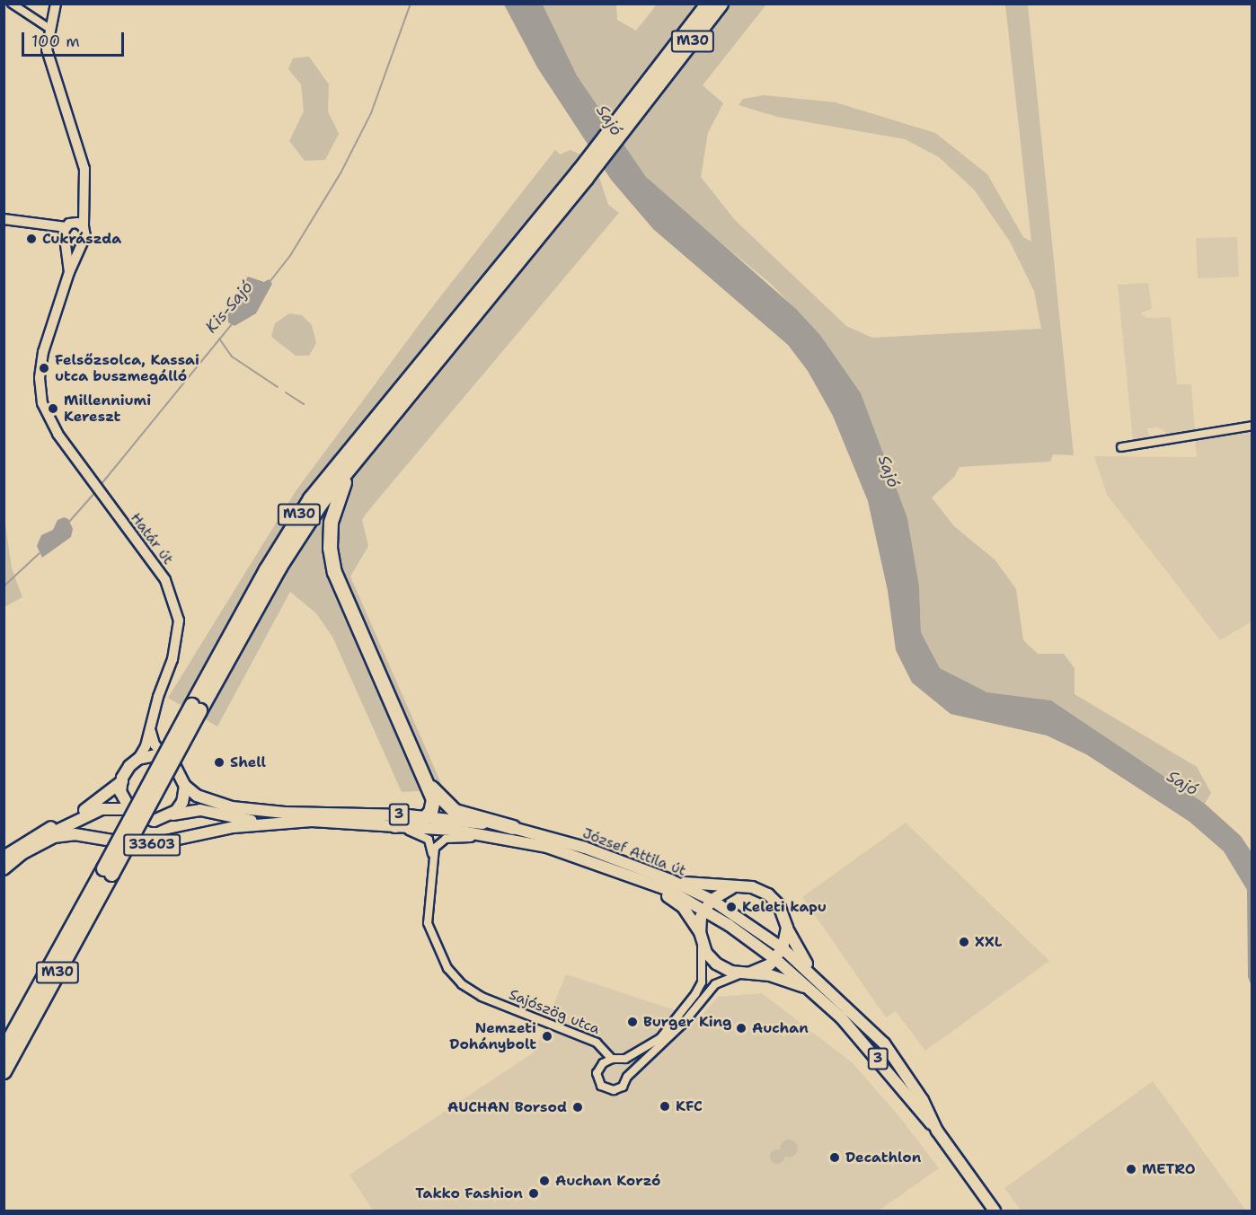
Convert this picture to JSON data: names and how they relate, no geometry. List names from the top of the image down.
{
  "streets": {
    "highway": ["M30"],
    "main road": [
      "Határ út",
      "3",
      "33603",
      "József Attila út"
    ],
    "street": ["Sajószög utca"]
  },
  "crossings": [
    ["Határ út", "3"],
    ["Határ út", "József Attila út"],
    ["3", "33603"],
    ["3", "József Attila út"],
    ["33603", "József Attila út"]
  ],
  "water": ["Sajó", "Kis-Sajó"],
  "places": [
    "Cukrászda",
    "Felsőzsolca, Kassai utca buszmegálló",
    "Millenniumi Kereszt",
    "Shell",
    "Keleti kapu",
    "XXL",
    "Burger King",
    "Auchan",
    "Nemzeti Dohánybolt",
    "KFC",
    "AUCHAN Borsod",
    "Decathlon",
    "METRO",
    "Auchan Korzó",
    "Takko Fashion"
  ],
  "scale_bar": "100 m"
}
